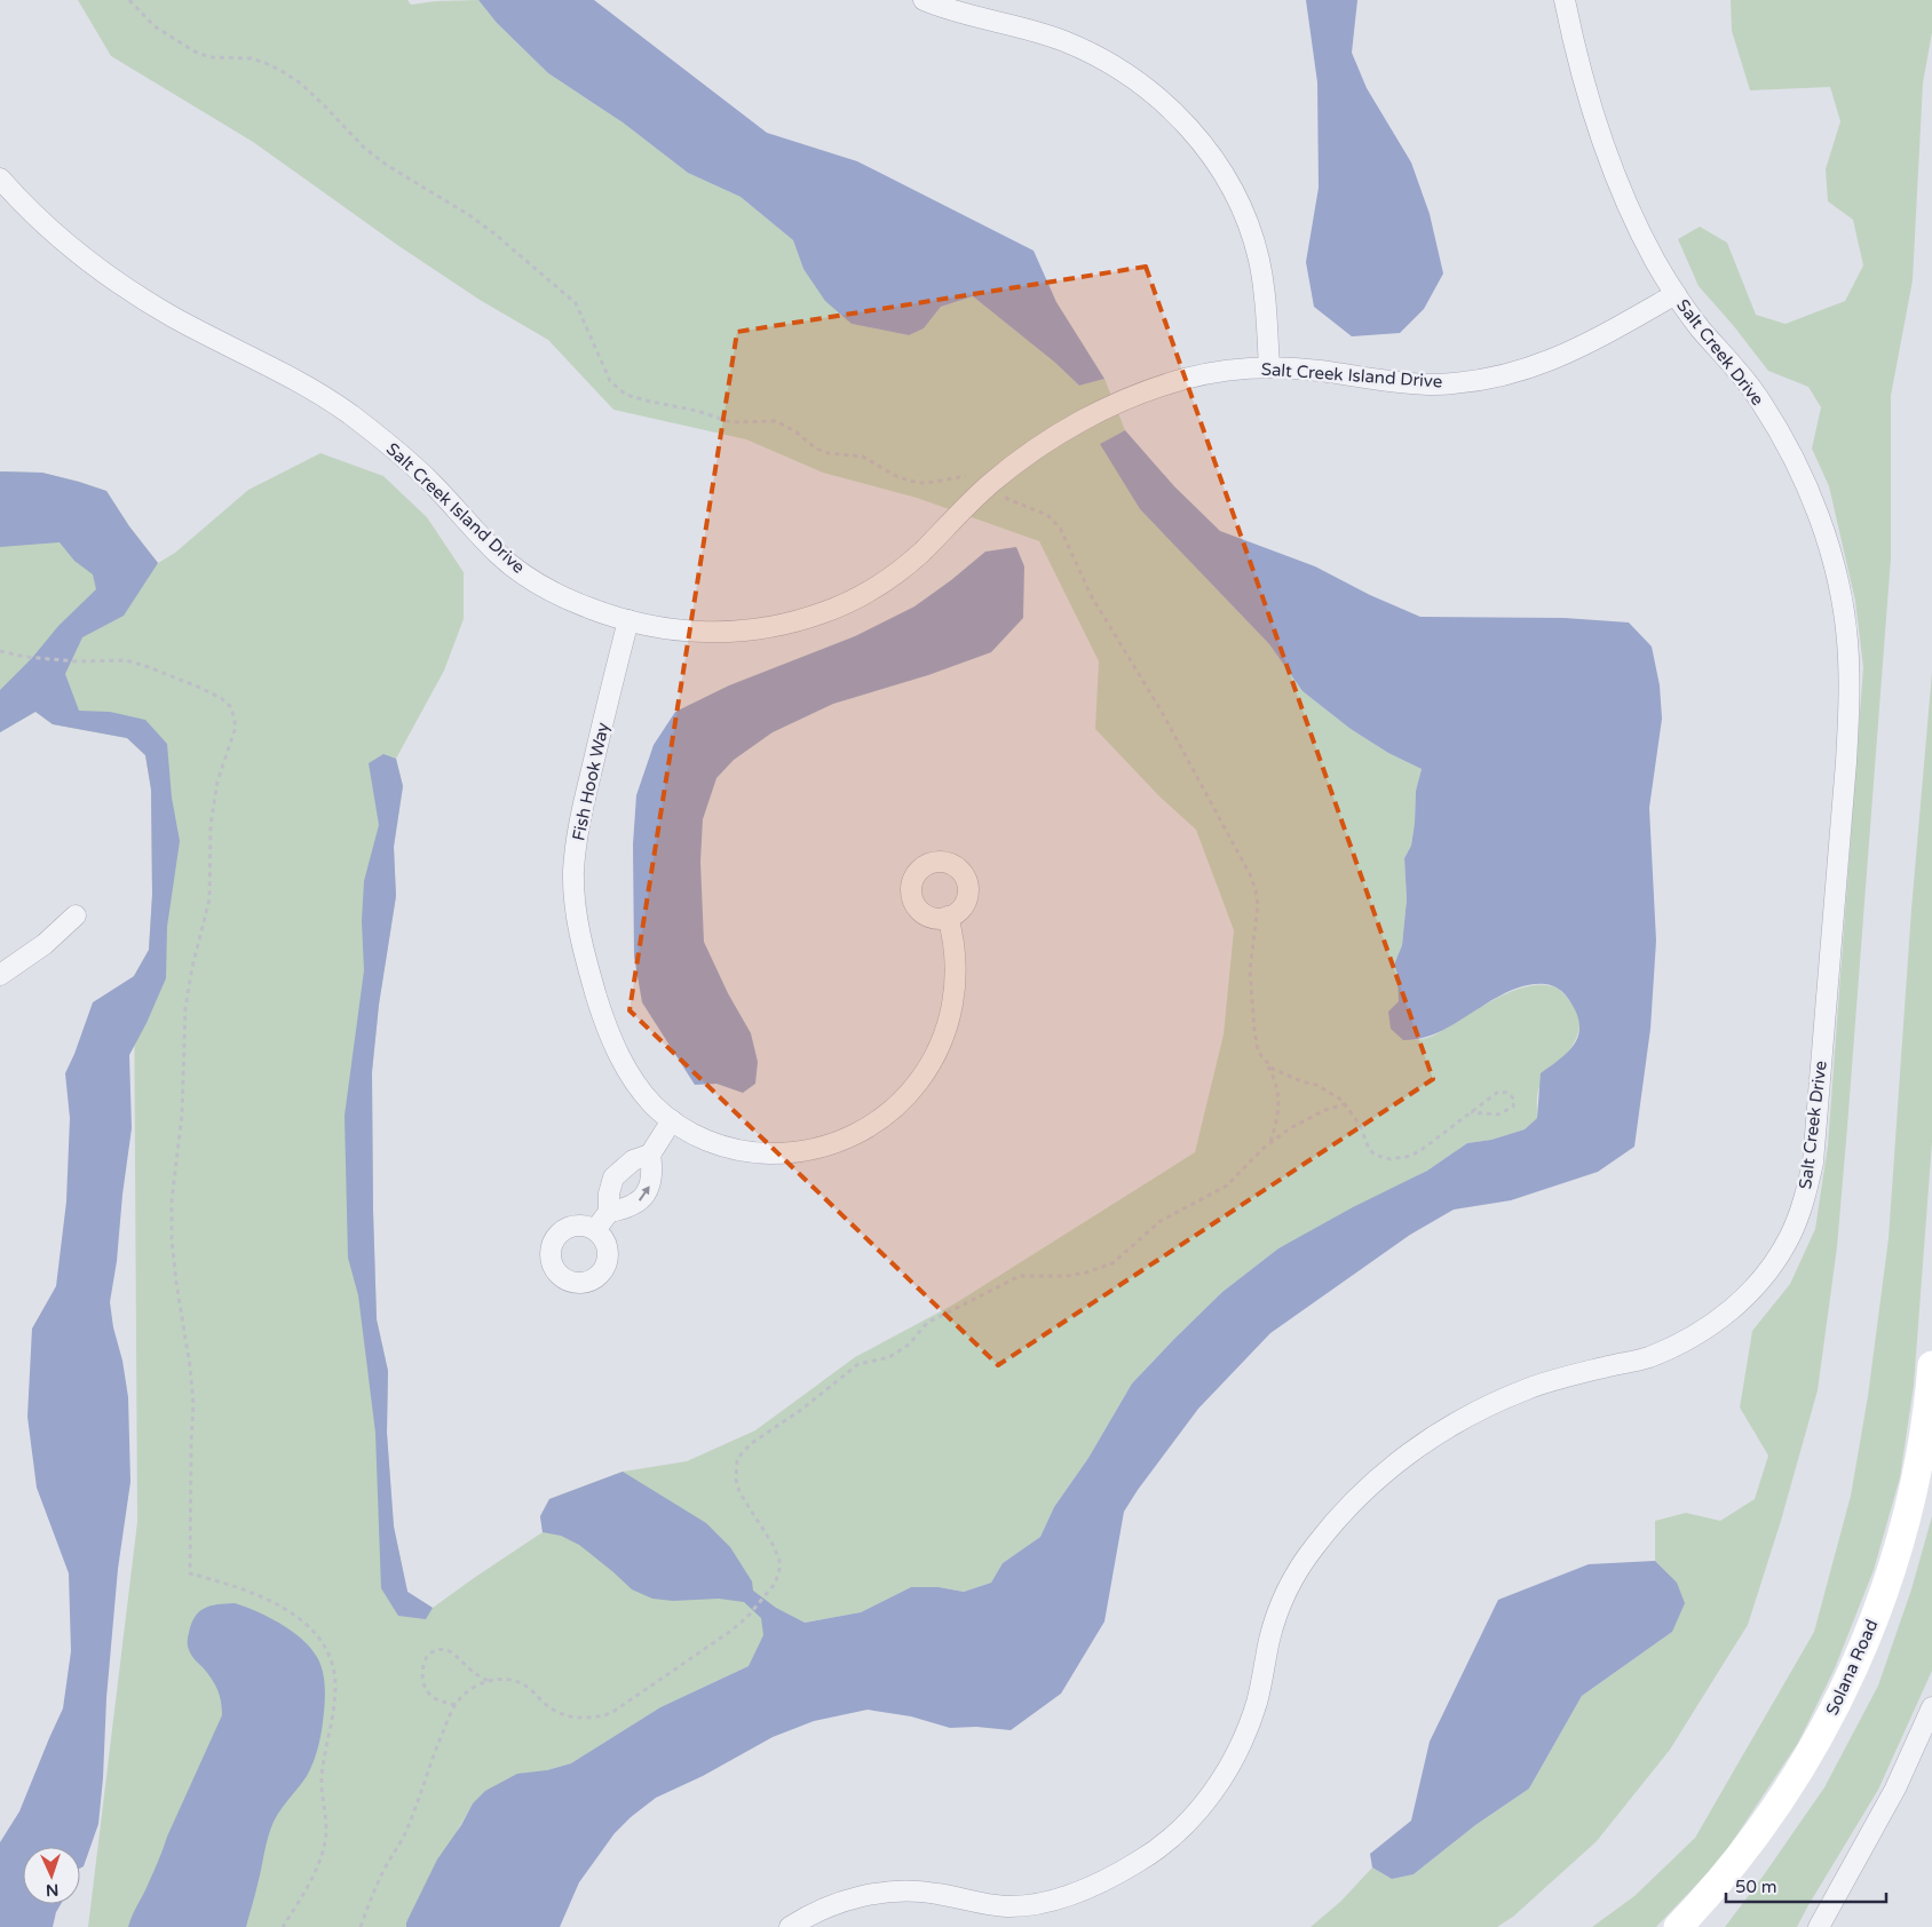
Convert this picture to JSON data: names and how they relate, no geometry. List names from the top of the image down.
{
  "streets": {
    "street": [
      "Salt Creek Drive",
      "Salt Creek Island Drive",
      "Fish Hook Way",
      "Solana Road"
    ]
  },
  "crossings": [
    ["Salt Creek Drive", "Salt Creek Island Drive"],
    ["Salt Creek Island Drive", "Fish Hook Way"]
  ],
  "scale_bar": "50 m",
  "north": "bottom"
}
